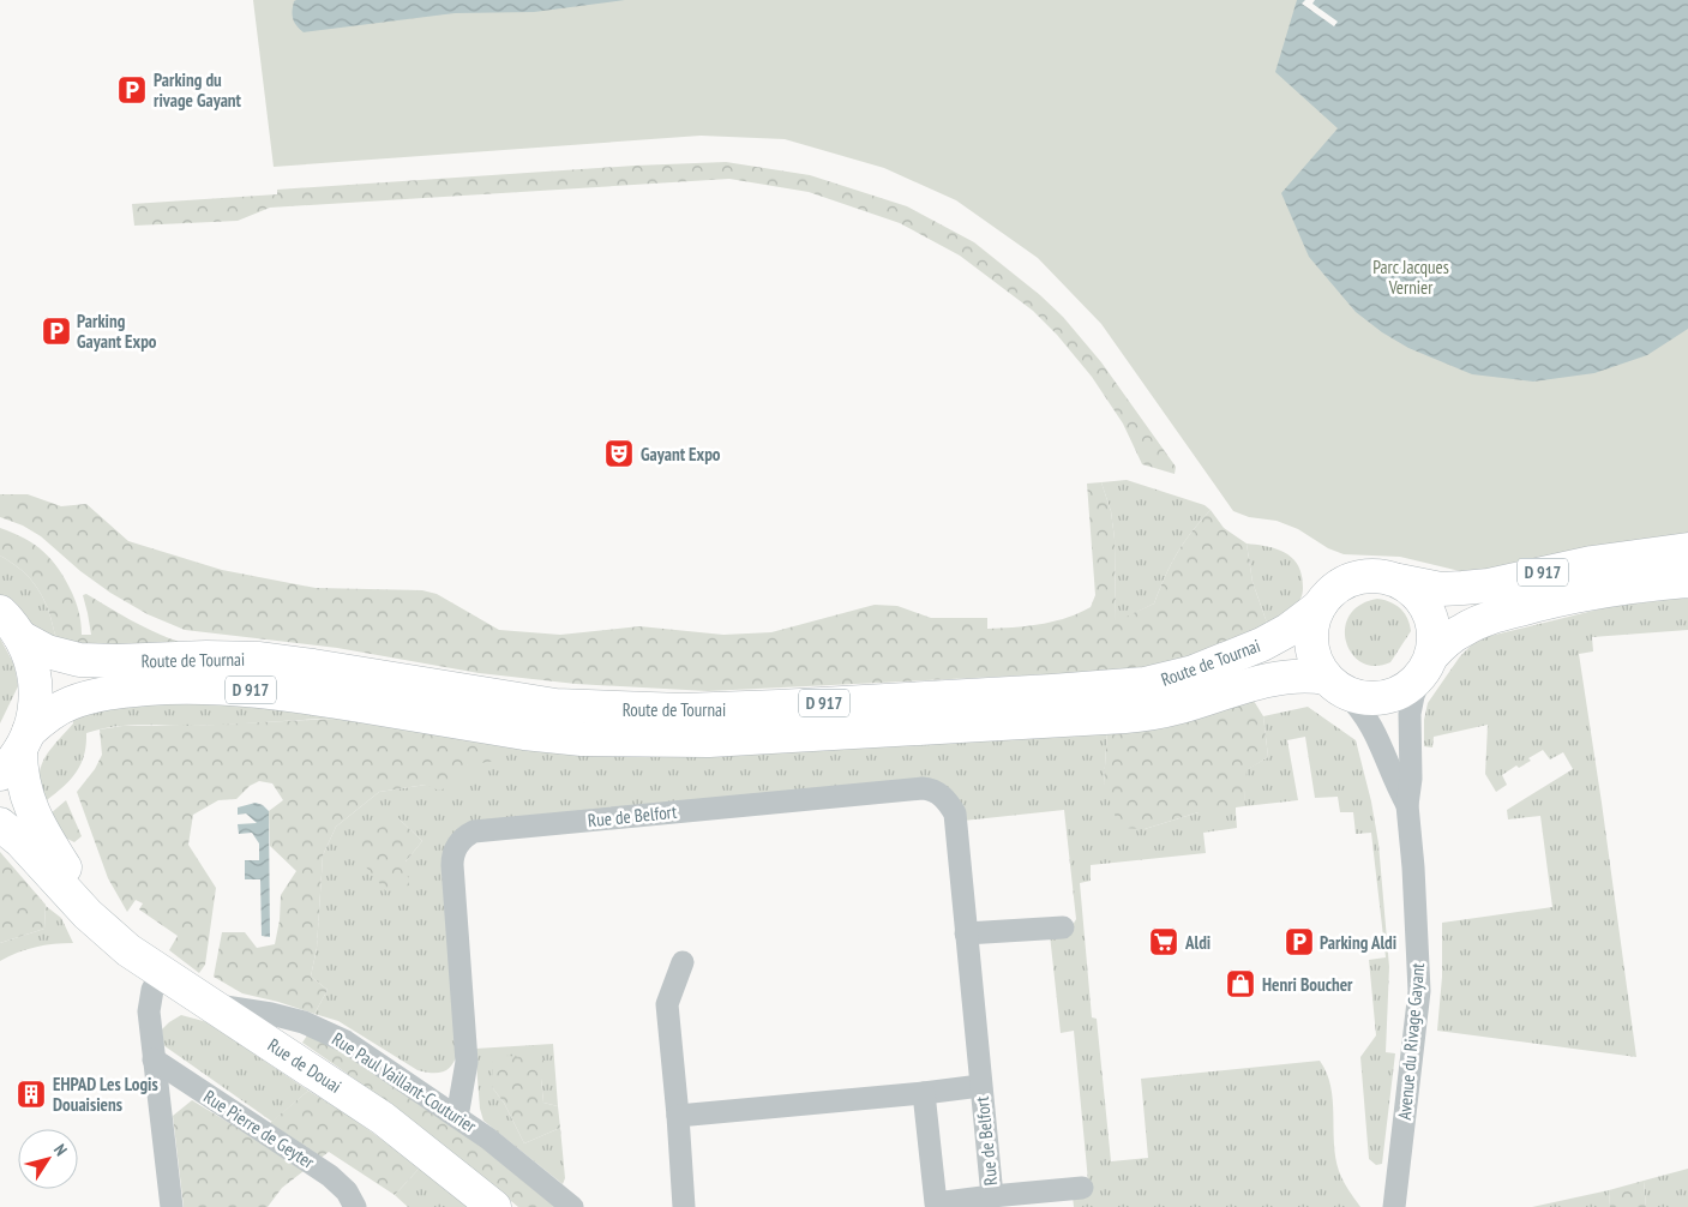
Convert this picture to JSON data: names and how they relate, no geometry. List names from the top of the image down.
{
  "streets": {
    "main road": ["D 917", "Route de Tournai", "Rue de Douai"],
    "street": [
      "Rue de Belfort",
      "Avenue du Rivage Gayant",
      "Rue Paul Vaillant-Couturier",
      "Rue Pierre de Geyter"
    ]
  },
  "crossings": [
    ["D 917", "Route de Tournai"],
    ["D 917", "Avenue du Rivage Gayant"],
    ["Route de Tournai", "Avenue du Rivage Gayant"],
    ["Route de Tournai", "Rue de Douai"],
    ["Rue de Belfort", "Rue Paul Vaillant-Couturier"],
    ["Rue de Douai", "Rue Paul Vaillant-Couturier"]
  ],
  "parks": ["Parc Jacques Vernier"],
  "places": {
    "parking": ["Parking du rivage Gayant", "Parking Gayant Expo", "Parking Aldi"],
    "theatre": ["Gayant Expo"],
    "supermarket": ["Aldi"],
    "shop": ["Henri Boucher"],
    "building": ["EHPAD Les Logis Douaisiens"]
  },
  "north": "top right"
}
